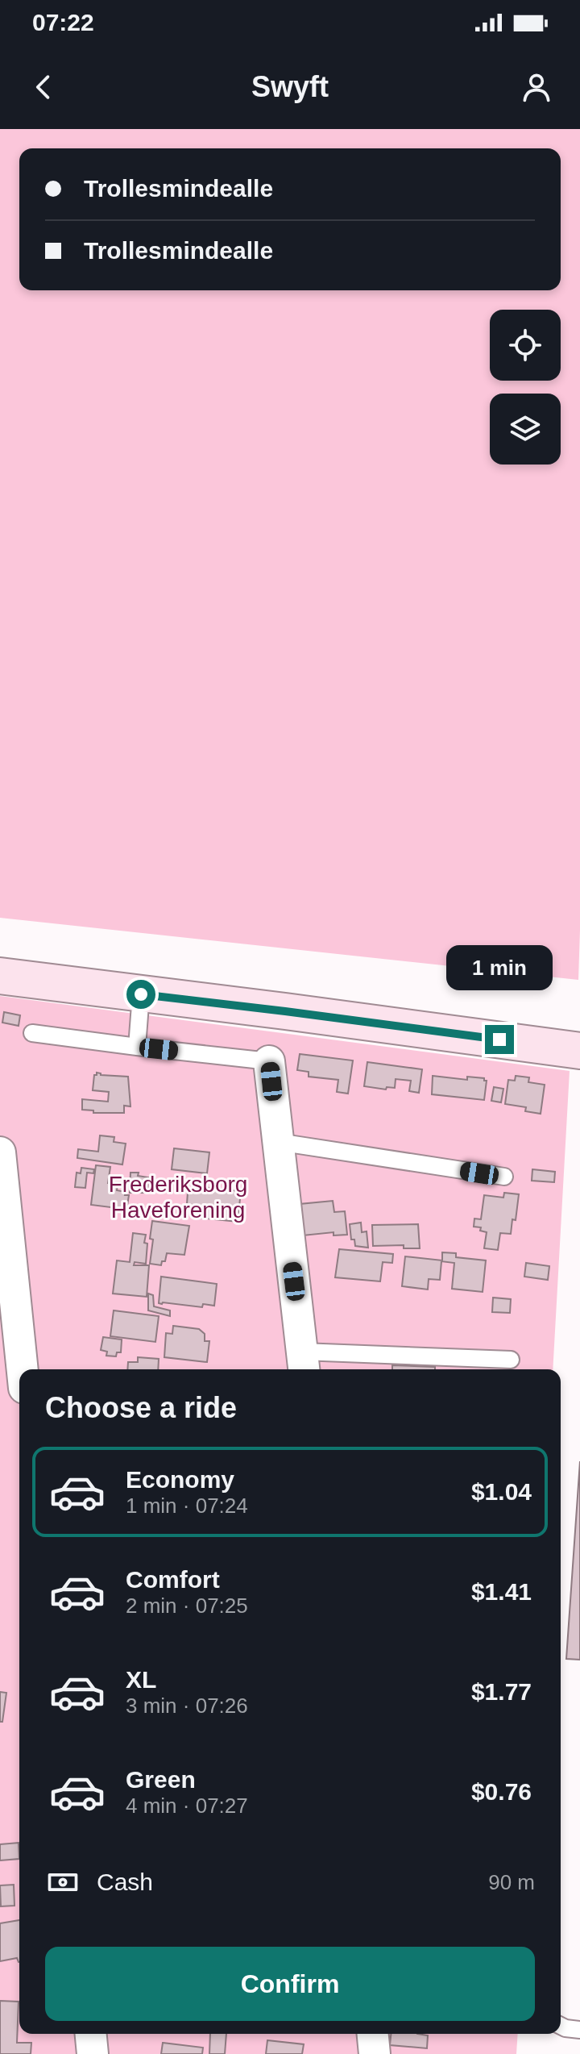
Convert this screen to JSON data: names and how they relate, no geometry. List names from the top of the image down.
{
  "parks": ["Frederiksborg Haveforening"],
  "page": {
    "status": "07:22",
    "header": "Swyft",
    "banner": ["Trollesmindealle", "Trollesmindealle"],
    "bubble": "1 min",
    "heading": "Choose a ride",
    "list": [
      {
        "name": "Economy",
        "note": "1 min · 07:24",
        "value": "$1.04"
      },
      {
        "name": "Comfort",
        "note": "2 min · 07:25",
        "value": "$1.41"
      },
      {
        "name": "XL",
        "note": "3 min · 07:26",
        "value": "$1.77"
      },
      {
        "name": "Green",
        "note": "4 min · 07:27",
        "value": "$0.76"
      }
    ],
    "pay": ["Cash", "90 m"],
    "buttons": "Confirm"
  }
}
